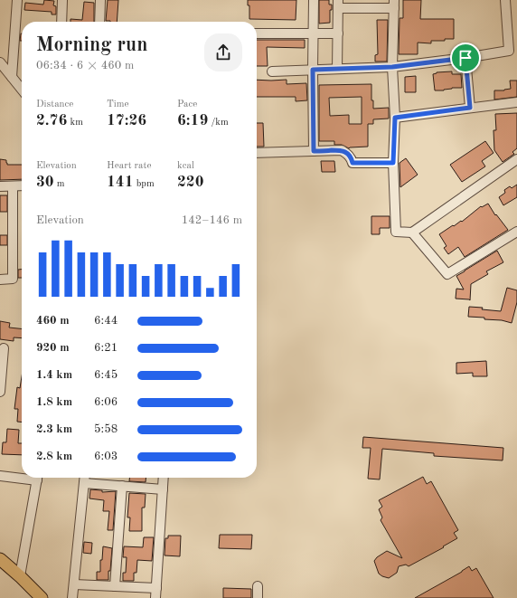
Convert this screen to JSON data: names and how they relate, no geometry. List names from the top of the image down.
{
  "page": {
    "heading": ["Morning run", "06:34 · 6 × 460 m"],
    "stats": [
      ["Distance", "2.76 km"],
      ["Time", "17:26"],
      ["Pace", "6:19 /km"],
      ["Elevation", "30 m"],
      ["Heart rate", "141 bpm"],
      ["kcal", "220"]
    ],
    "chart": ["Elevation", "142–146 m"],
    "list": [
      {
        "name": "460 m",
        "note": "6:44"
      },
      {
        "name": "920 m",
        "note": "6:21"
      },
      {
        "name": "1.4 km",
        "note": "6:45"
      },
      {
        "name": "1.8 km",
        "note": "6:06"
      },
      {
        "name": "2.3 km",
        "note": "5:58"
      },
      {
        "name": "2.8 km",
        "note": "6:03"
      }
    ]
  }
}
